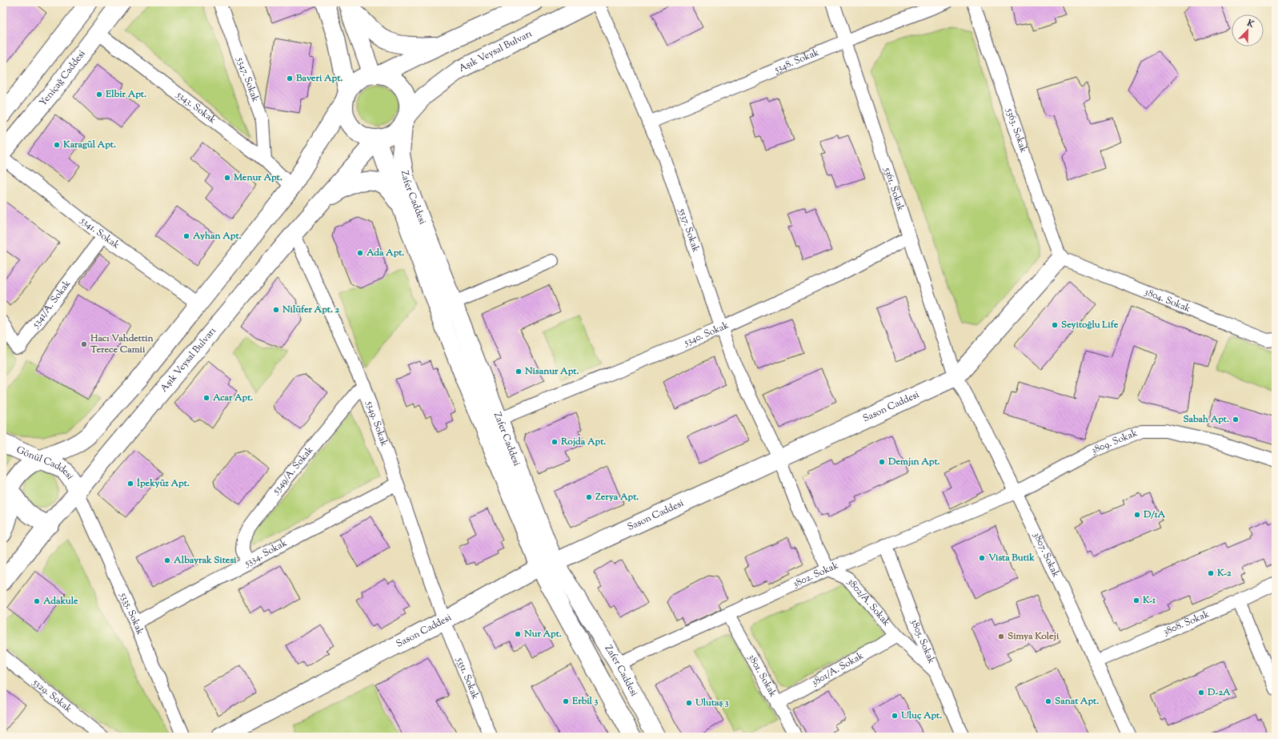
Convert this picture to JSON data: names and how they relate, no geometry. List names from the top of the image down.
{
  "streets": {
    "main road": [
      "Aşık Veysal Bulvarı",
      "Yeniçağ Caddesi",
      "Zafer Caddesi",
      "Sason Caddesi",
      "Gönül Caddesi"
    ],
    "street": [
      "5348. Sokak",
      "5347. Sokak",
      "5343. Sokak",
      "5363. Sokak",
      "5361. Sokak",
      "5537. Sokak",
      "5341. Sokak",
      "3804. Sokak",
      "5341/A. Sokak",
      "5340. Sokak",
      "5349. Sokak",
      "3809. Sokak",
      "5349/A. Sokak",
      "5334. Sokak",
      "3807. Sokak",
      "3802. Sokak",
      "3802/A. Sokak",
      "5335. Sokak",
      "3808. Sokak",
      "3805. Sokak",
      "3801/A. Sokak",
      "3801. Sokak",
      "5351. Sokak",
      "5329. Sokak"
    ]
  },
  "crossings": [
    ["Aşık Veysal Bulvarı", "Zafer Caddesi"],
    ["Aşık Veysal Bulvarı", "5349. Sokak"],
    ["Aşık Veysal Bulvarı", "Gönül Caddesi"],
    ["Aşık Veysal Bulvarı", "5335. Sokak"],
    ["5348. Sokak", "5361. Sokak"],
    ["5348. Sokak", "5537. Sokak"],
    ["Yeniçağ Caddesi", "5343. Sokak"],
    ["5347. Sokak", "5343. Sokak"],
    ["5363. Sokak", "3804. Sokak"],
    ["5363. Sokak", "Sason Caddesi"],
    ["5361. Sokak", "5340. Sokak"],
    ["5361. Sokak", "Sason Caddesi"],
    ["5361. Sokak", "3807. Sokak"],
    ["Zafer Caddesi", "5340. Sokak"],
    ["Zafer Caddesi", "Sason Caddesi"],
    ["Zafer Caddesi", "3802. Sokak"],
    ["5537. Sokak", "5340. Sokak"],
    ["5537. Sokak", "Sason Caddesi"],
    ["5341. Sokak", "5341/A. Sokak"],
    ["3804. Sokak", "Sason Caddesi"],
    ["Sason Caddesi", "5349. Sokak"],
    ["Sason Caddesi", "3807. Sokak"],
    ["Sason Caddesi", "5351. Sokak"],
    ["5349. Sokak", "5349/A. Sokak"],
    ["5349. Sokak", "5334. Sokak"],
    ["5349. Sokak", "5351. Sokak"],
    ["3809. Sokak", "3807. Sokak"],
    ["3809. Sokak", "3802. Sokak"],
    ["Gönül Caddesi", "5335. Sokak"],
    ["5349/A. Sokak", "5334. Sokak"],
    ["5334. Sokak", "5335. Sokak"],
    ["3807. Sokak", "3802. Sokak"],
    ["3807. Sokak", "3808. Sokak"],
    ["3802. Sokak", "3802/A. Sokak"],
    ["3802. Sokak", "3805. Sokak"],
    ["3802. Sokak", "3801. Sokak"],
    ["3802/A. Sokak", "3805. Sokak"],
    ["3802/A. Sokak", "3801/A. Sokak"],
    ["3801/A. Sokak", "3801. Sokak"]
  ],
  "places": [
    "Baveri Apt.",
    "Elbir Apt.",
    "Karagül Apt.",
    "Menur Apt.",
    "Ayhan Apt.",
    "Ada Apt.",
    "Nilüfer Apt. 2",
    "Seyitoğlu Life",
    "Hacı Vahdettin Terece Camii",
    "Nisanur Apt.",
    "Acar Apt.",
    "Sabah Apt.",
    "Rojda Apt.",
    "Demjın Apt.",
    "İpekyüz Apt.",
    "Zerya Apt.",
    "D/1A",
    "Vista Butik",
    "Albayrak Sitesi",
    "K-2",
    "K-1",
    "Adakule",
    "Nur Apt.",
    "Simya Koleji",
    "D-2A",
    "Erbil 3",
    "Sanat Apt.",
    "Ulutaş 3",
    "Uluç Apt."
  ],
  "north": "top right"
}
